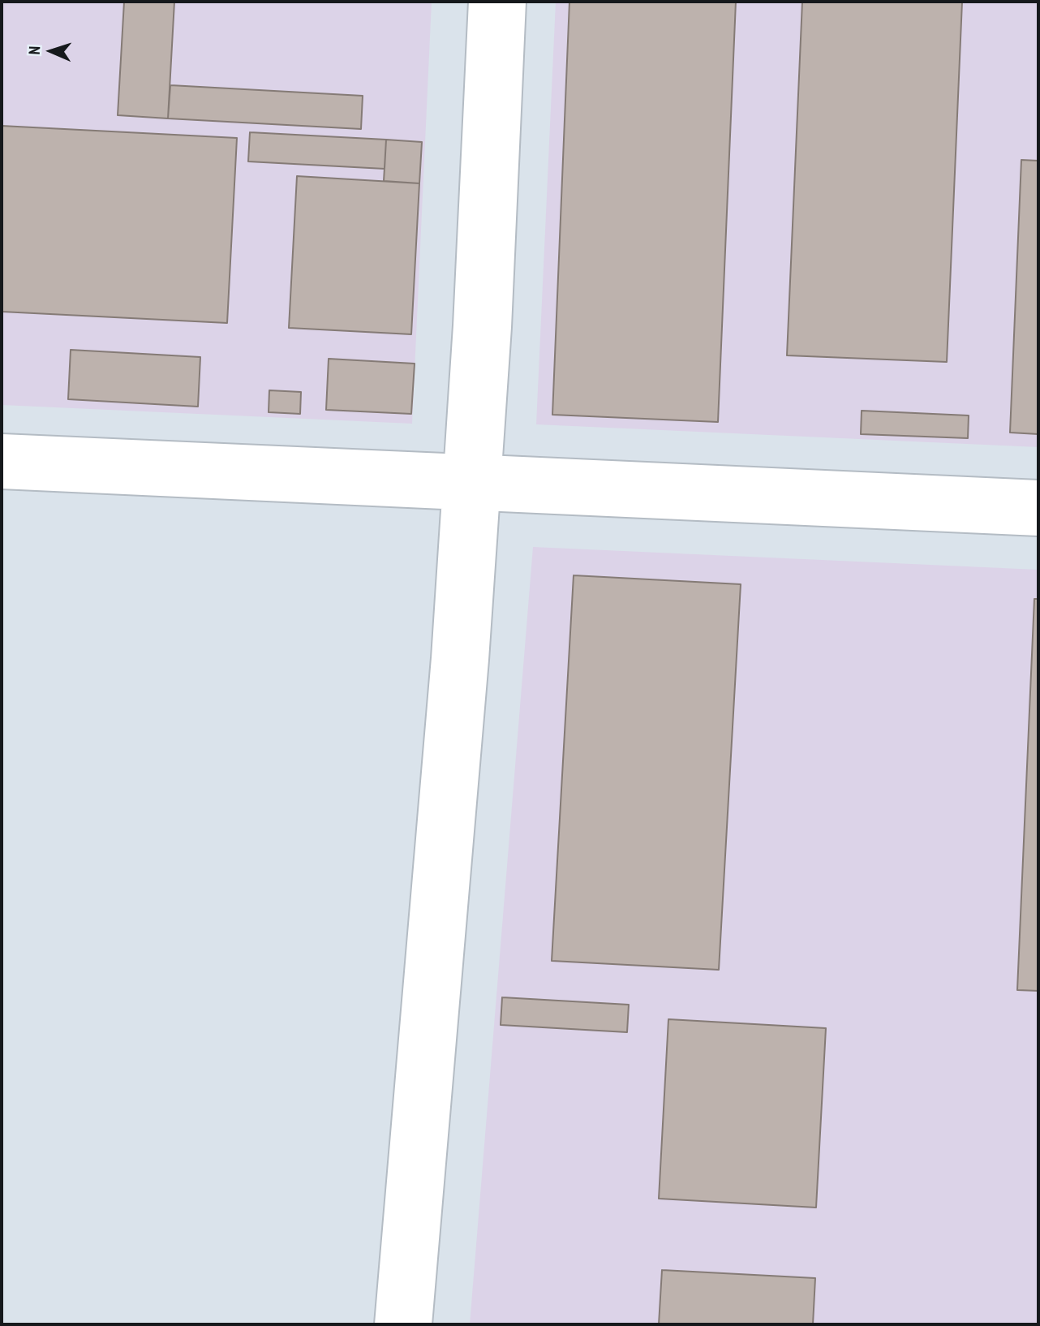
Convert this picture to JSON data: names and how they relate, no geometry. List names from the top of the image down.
{
  "north": "left"
}
